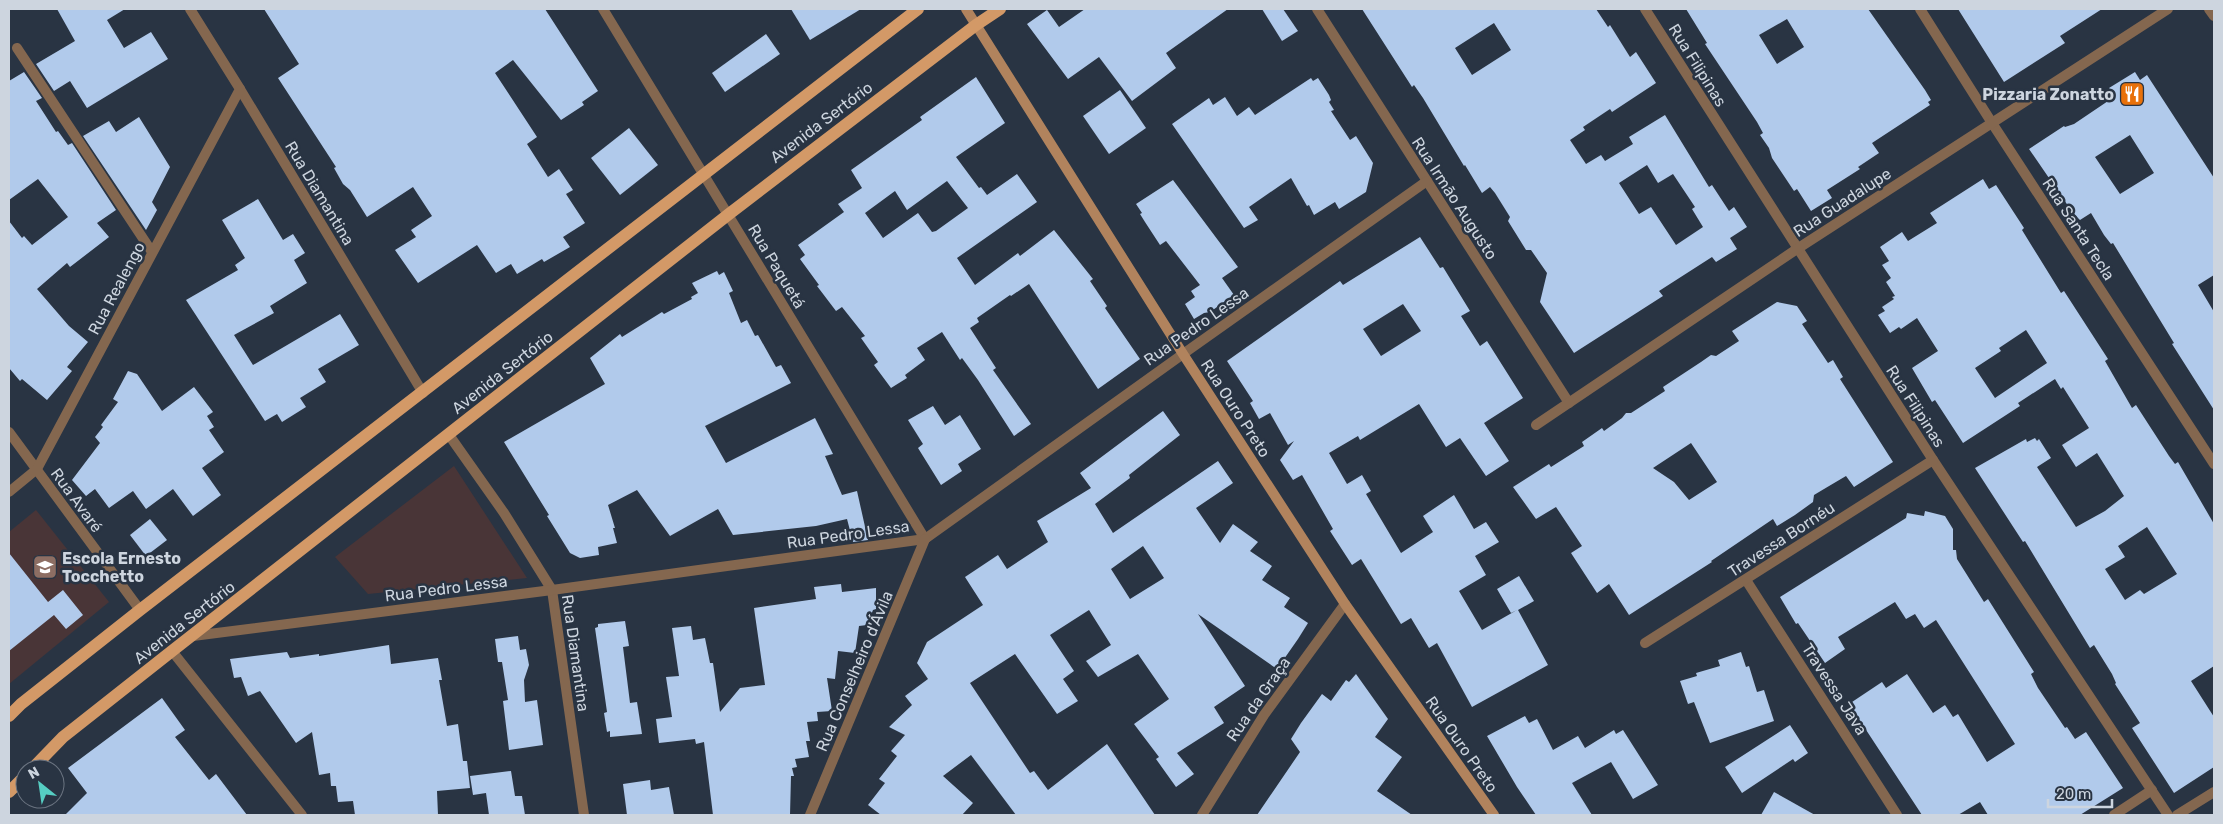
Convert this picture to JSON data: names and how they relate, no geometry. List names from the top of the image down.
{
  "streets": {
    "main road": ["Avenida Sertório", "Rua Ouro Preto"],
    "street": [
      "Rua Filipinas",
      "Rua Diamantina",
      "Rua Irmão Augusto",
      "Rua Guadalupe",
      "Rua Santa Tecla",
      "Rua Paquetá",
      "Rua Realengo",
      "Rua Pedro Lessa",
      "Rua Avaré",
      "Travessa Bornéu",
      "Rua Conselheiro d'Ávila",
      "Travessa Java",
      "Rua da Graça"
    ]
  },
  "crossings": [
    ["Rua Filipinas", "Rua Guadalupe"],
    ["Rua Filipinas", "Travessa Bornéu"],
    ["Avenida Sertório", "Rua Diamantina"],
    ["Avenida Sertório", "Rua Paquetá"],
    ["Avenida Sertório", "Rua Pedro Lessa"],
    ["Avenida Sertório", "Rua Ouro Preto"],
    ["Avenida Sertório", "Rua Avaré"],
    ["Rua Diamantina", "Rua Realengo"],
    ["Rua Diamantina", "Rua Pedro Lessa"],
    ["Rua Irmão Augusto", "Rua Guadalupe"],
    ["Rua Irmão Augusto", "Rua Pedro Lessa"],
    ["Rua Guadalupe", "Rua Santa Tecla"],
    ["Rua Paquetá", "Rua Pedro Lessa"],
    ["Rua Paquetá", "Rua Conselheiro d'Ávila"],
    ["Rua Realengo", "Rua Avaré"],
    ["Rua Pedro Lessa", "Rua Ouro Preto"],
    ["Rua Pedro Lessa", "Rua Conselheiro d'Ávila"],
    ["Rua Ouro Preto", "Rua da Graça"],
    ["Travessa Bornéu", "Travessa Java"]
  ],
  "places": {
    "restaurant": ["Pizzaria Zonatto"],
    "school or university": ["Escola Ernesto Tocchetto"]
  },
  "scale_bar": "20 m",
  "north": "top left"
}
